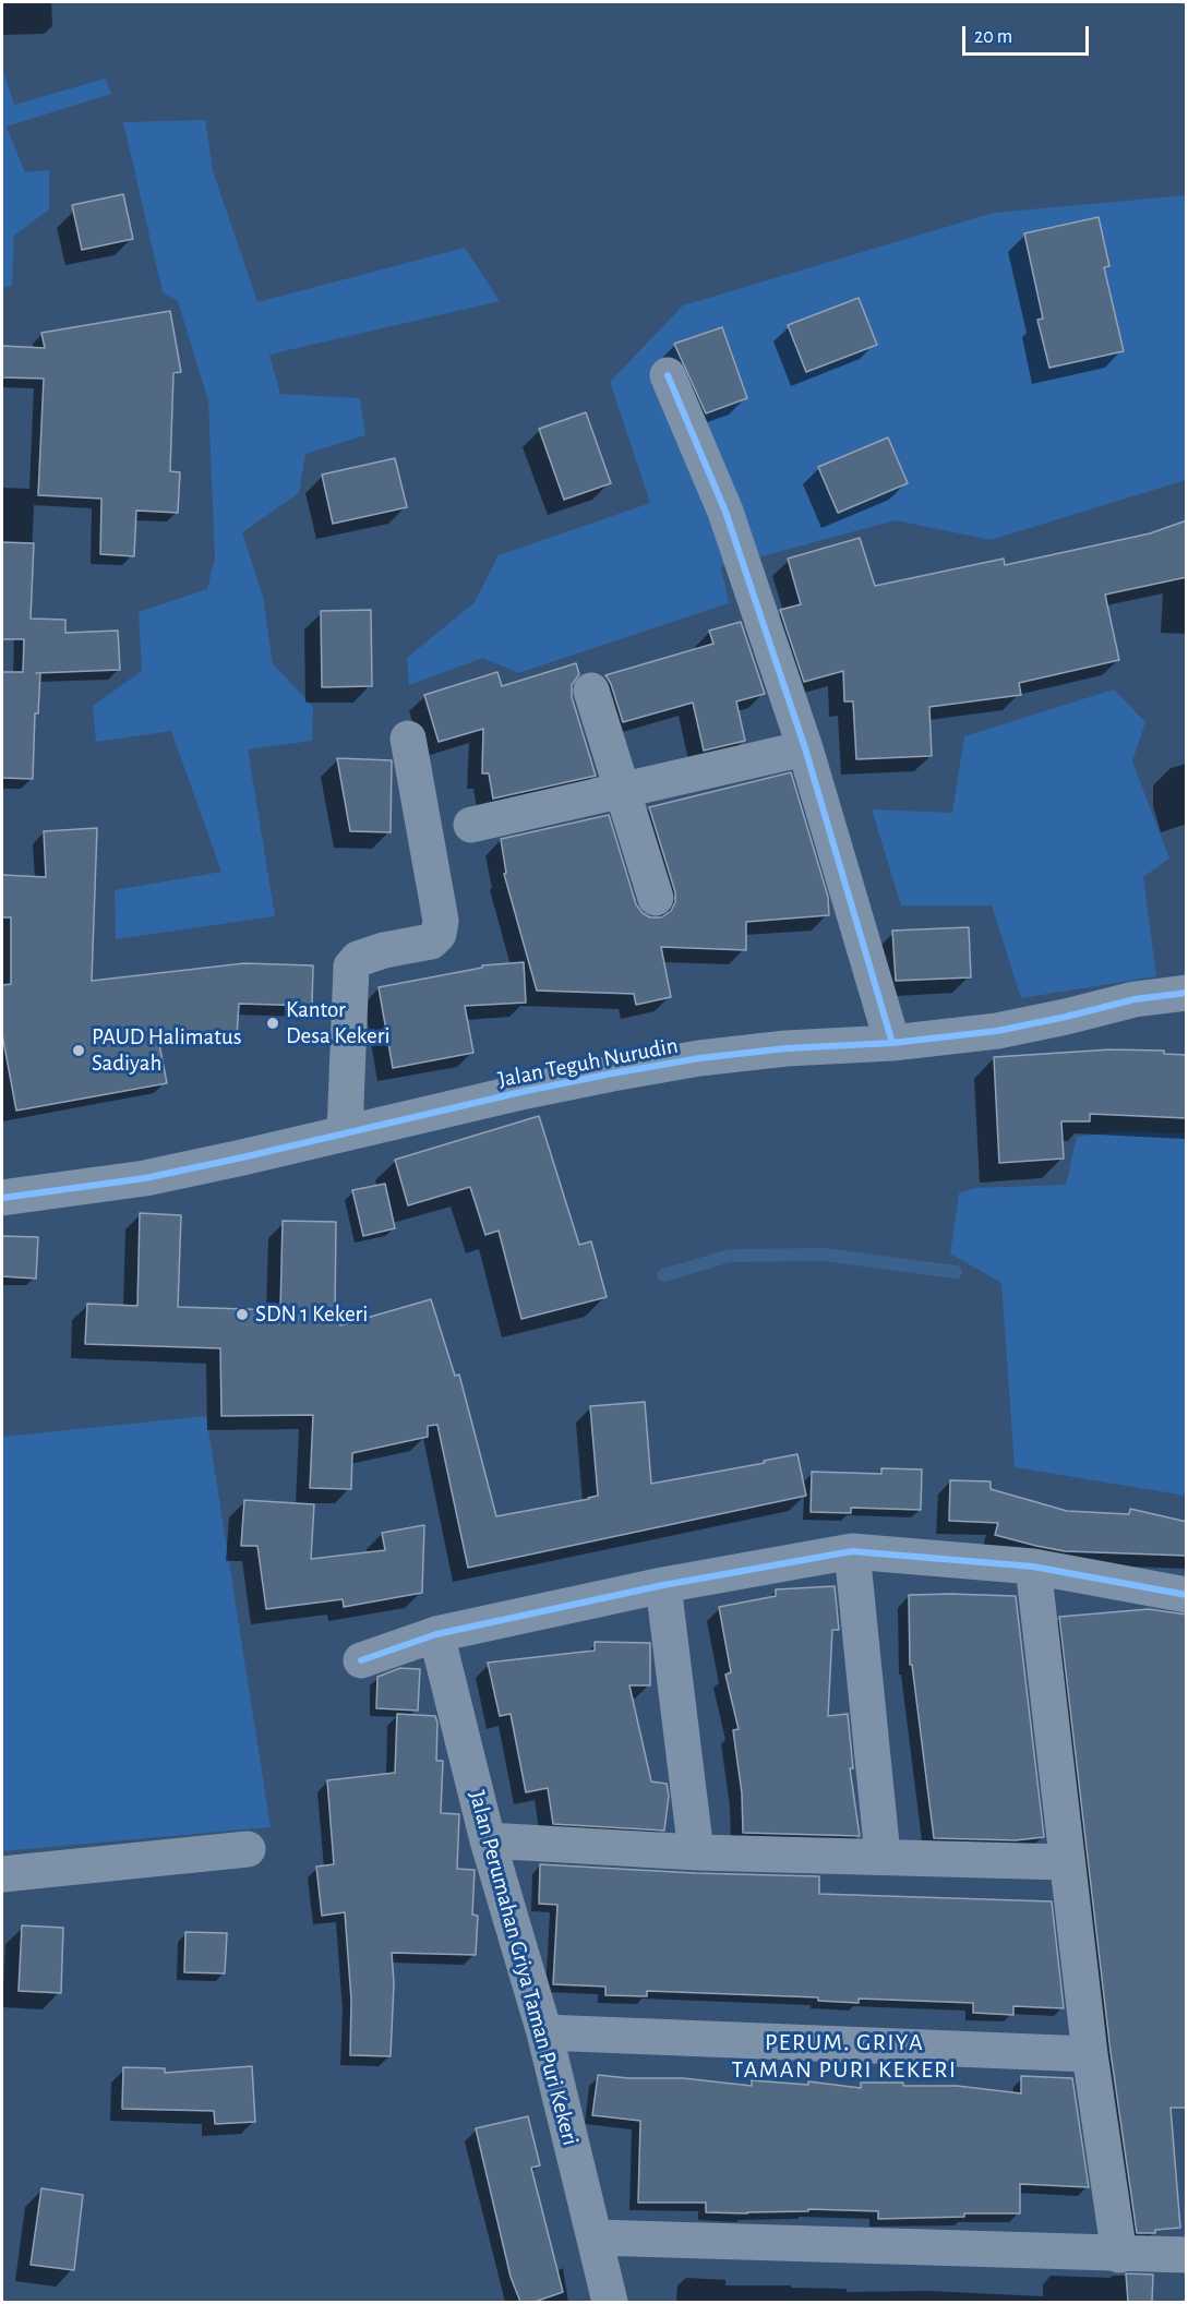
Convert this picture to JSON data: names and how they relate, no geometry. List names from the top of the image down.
{
  "streets": {
    "street": ["Jalan Teguh Nurudin", "Jalan Perumahan Griya Taman Puri Kekeri"]
  },
  "districts": ["PERUM. GRIYA TAMAN PURI KEKERI"],
  "places": ["Kantor Desa Kekeri", "PAUD Halimatus Sadiyah", "SDN 1 Kekeri"],
  "scale_bar": "20 m"
}
